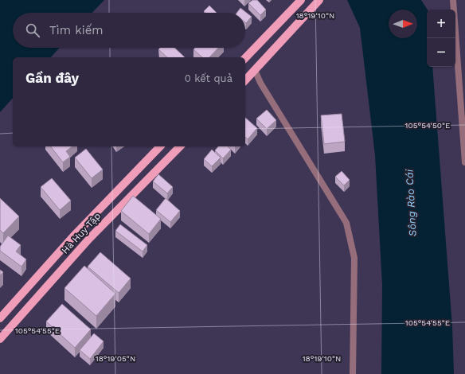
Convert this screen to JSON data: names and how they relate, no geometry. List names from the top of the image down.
{
  "streets": {
    "main road": ["Hà Huy Tập"]
  },
  "water": ["Sông Rào Cái"],
  "north": "right",
  "page": {
    "map_buttons": ["+", "−"],
    "search": "Tìm kiếm",
    "heading": ["Gần đây", "0 kết quả"]
  },
  "coordinates": [
    "18°19'10\"N",
    "105°54'50\"E",
    "105°54'55\"E",
    "18°19'05\"N"
  ]
}
